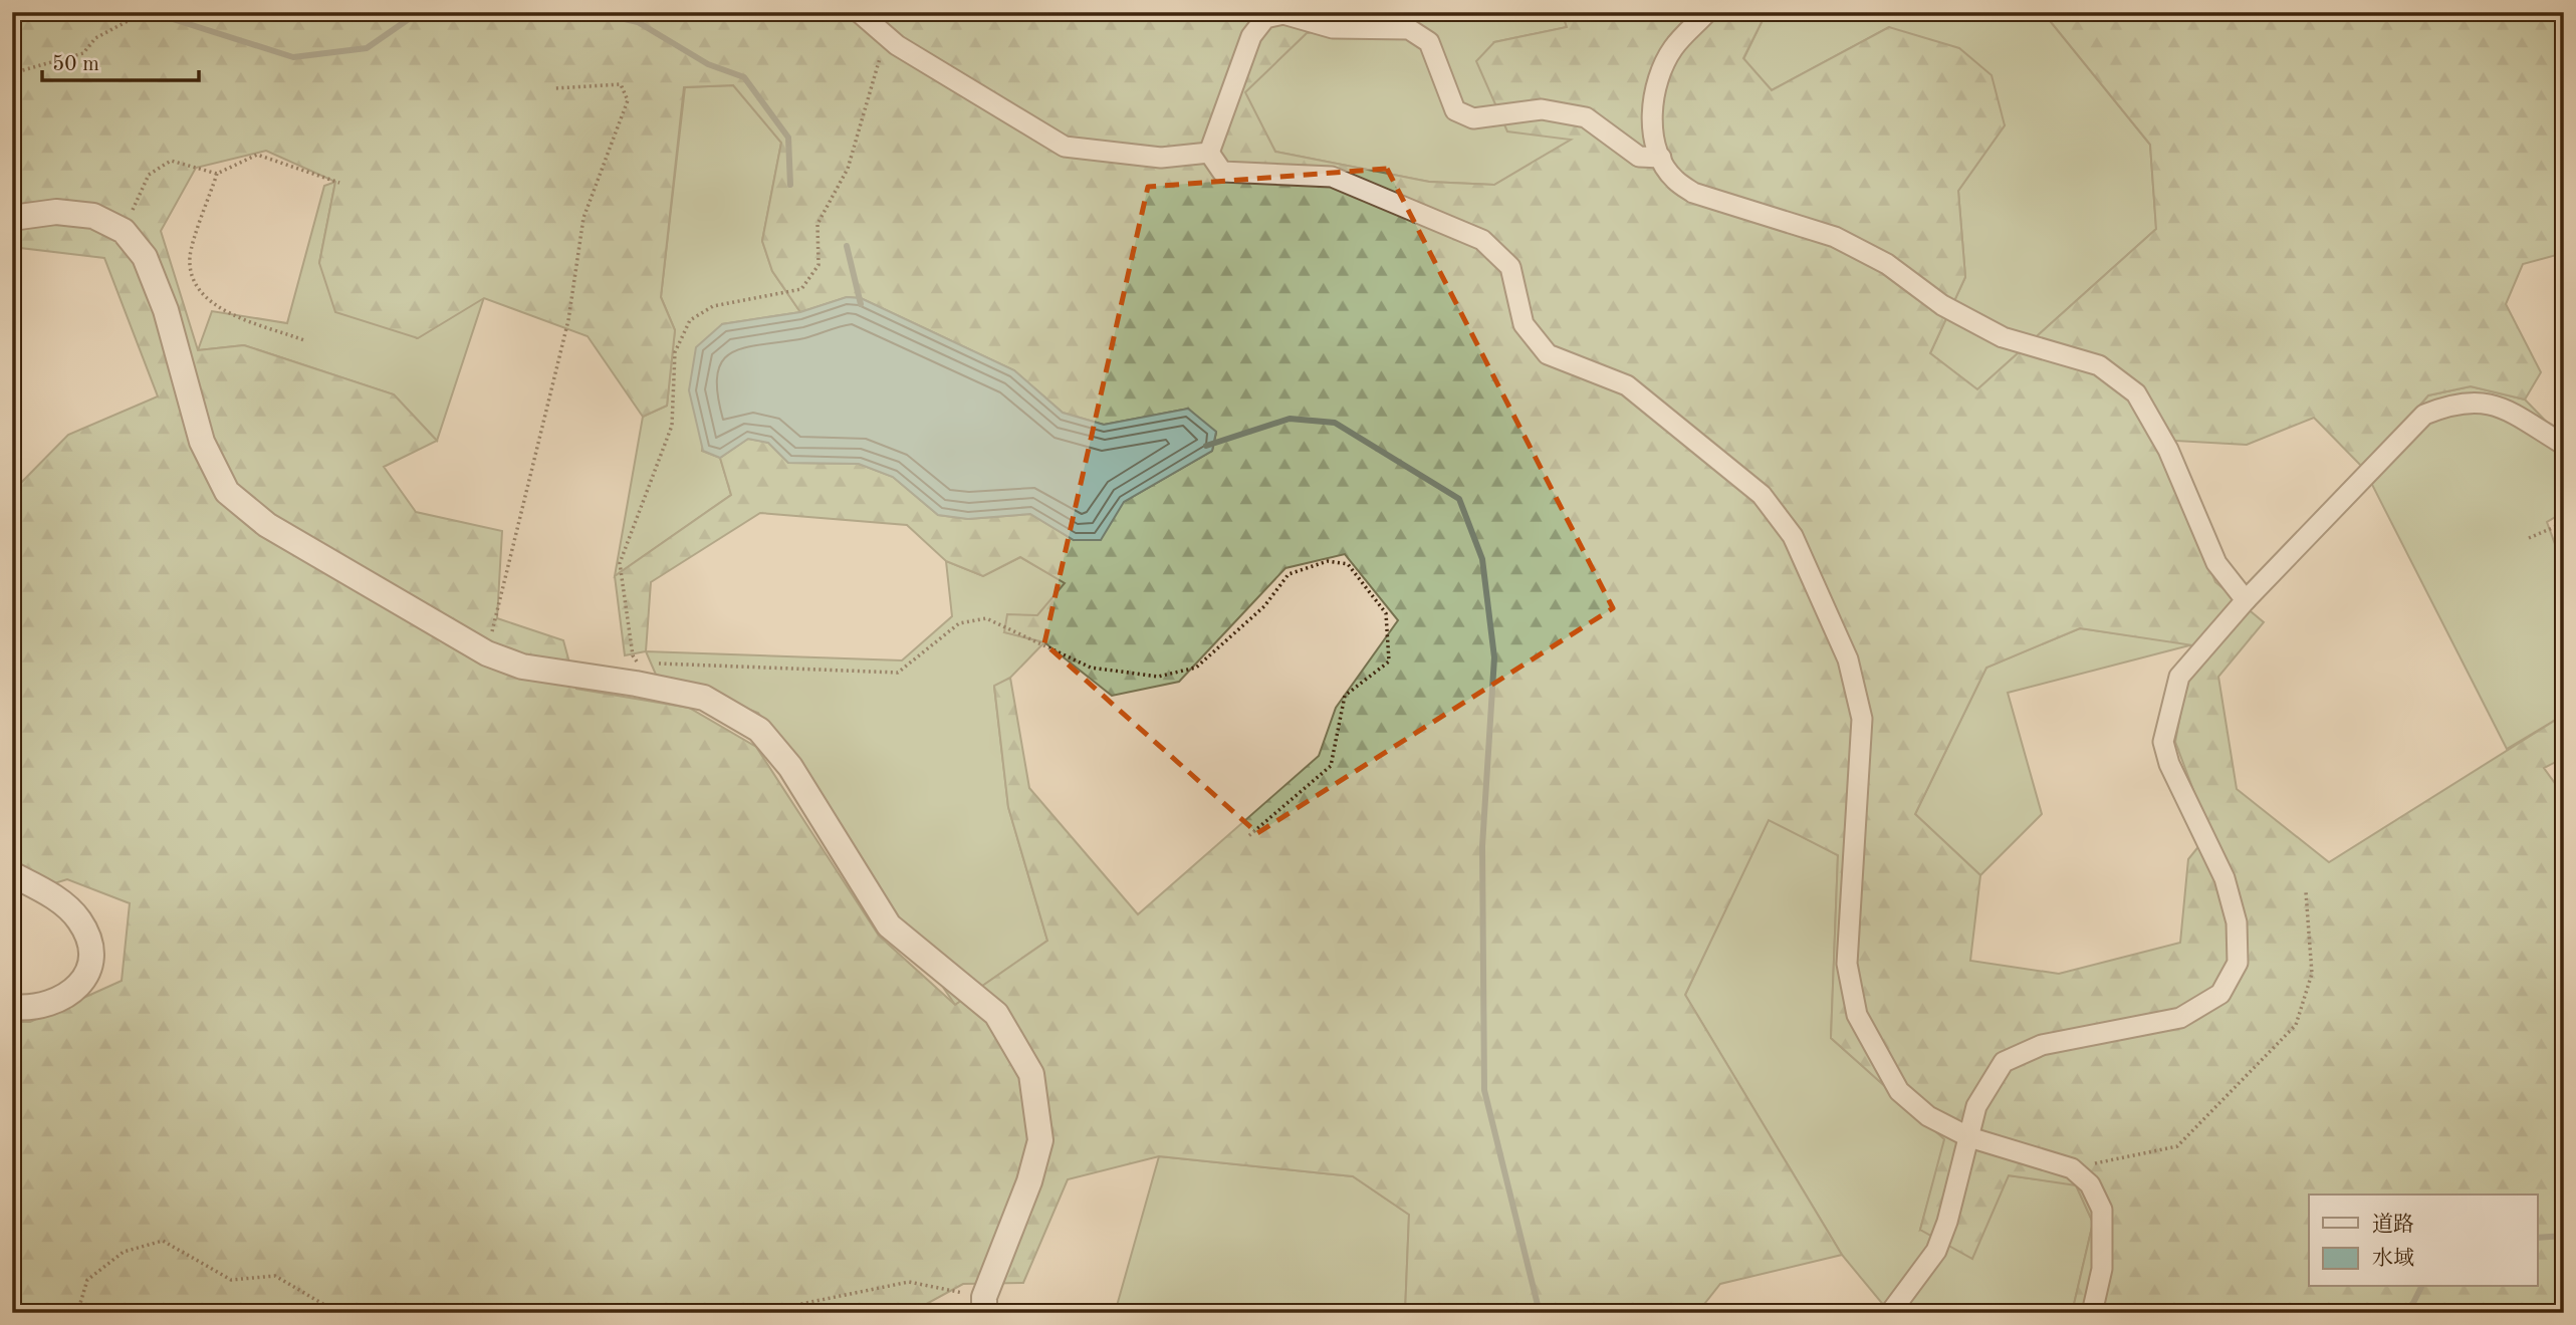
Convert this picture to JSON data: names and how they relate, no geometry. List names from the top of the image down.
{
  "legend": ["道路", "水域"],
  "scale_bar": "50 m"
}
